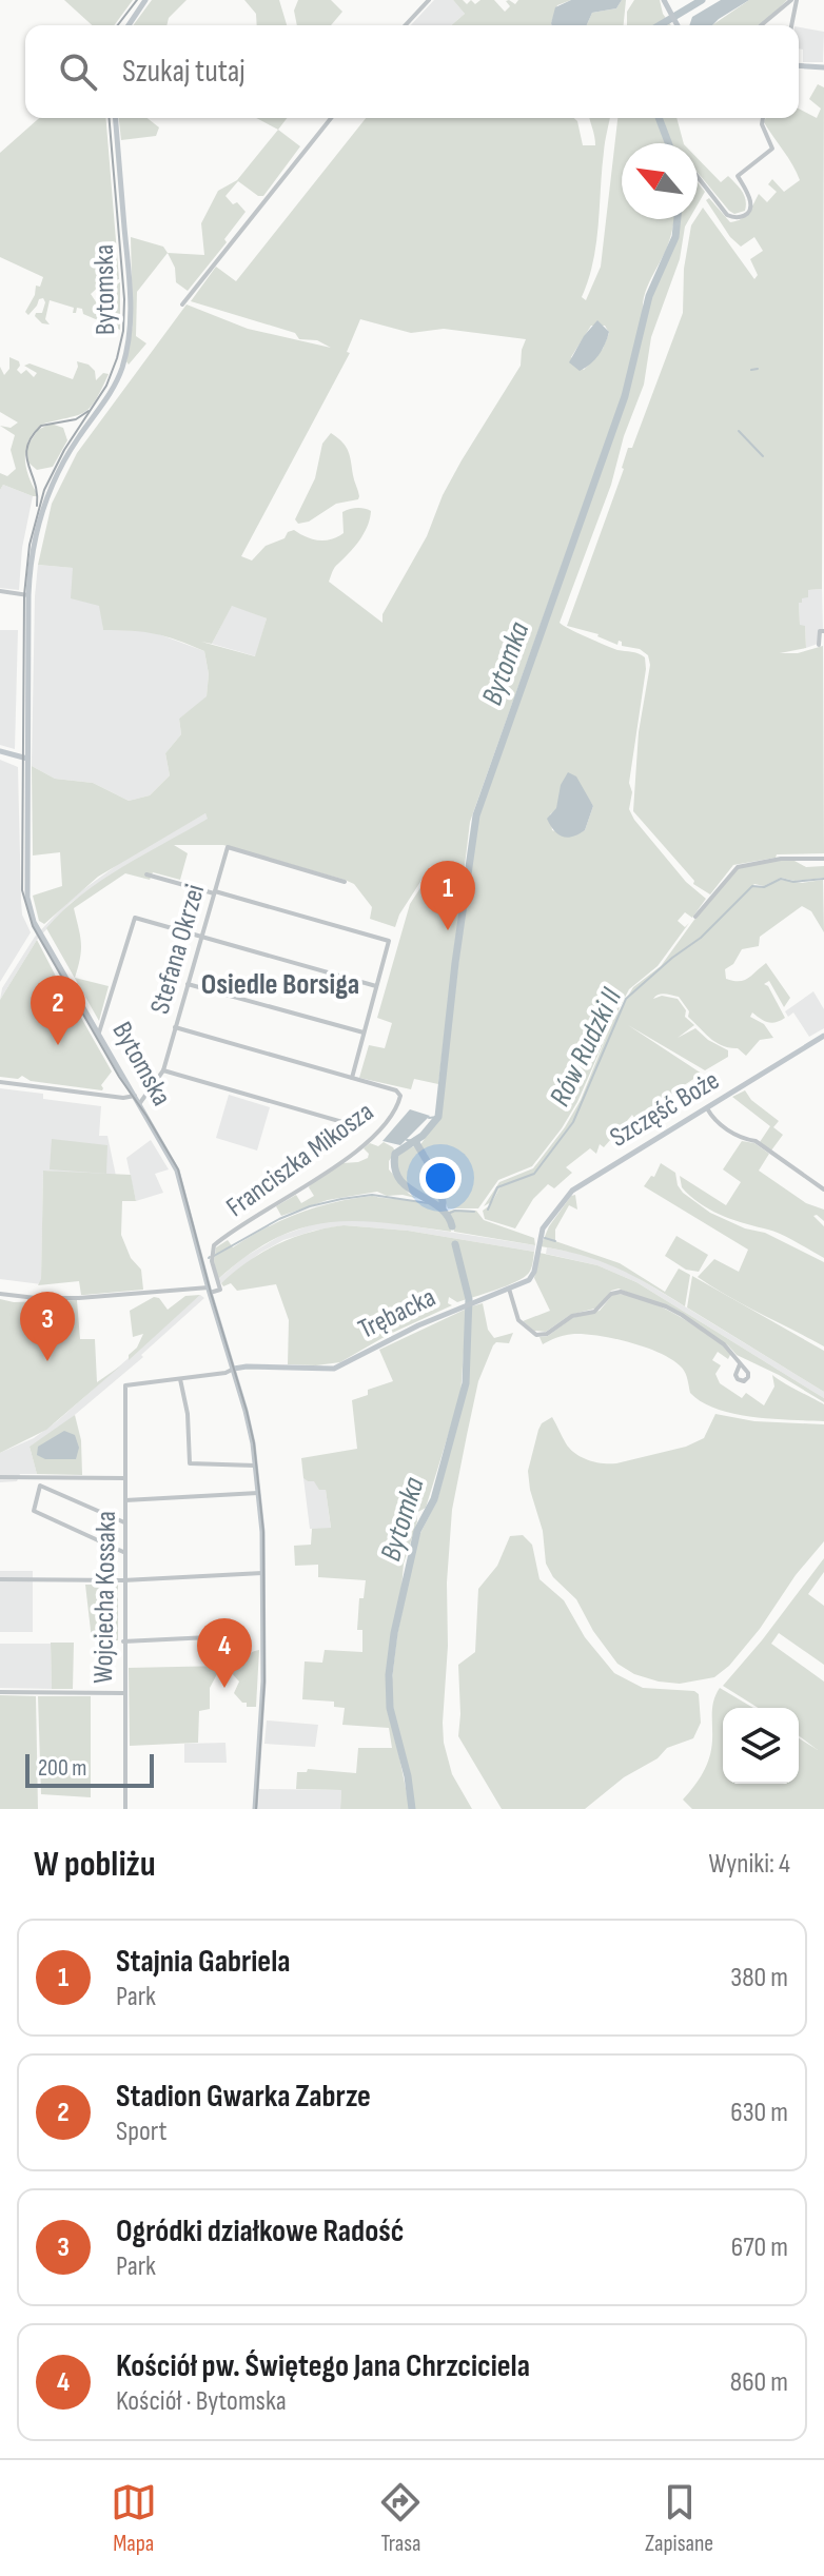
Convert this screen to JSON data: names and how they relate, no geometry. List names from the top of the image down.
{
  "streets": {
    "street": [
      "Bytomska",
      "Stefana Okrzei",
      "Szczęść Boże",
      "Franciszka Mikosza",
      "Trębacka",
      "Wojciecha Kossaka"
    ]
  },
  "crossings": [
    ["Bytomska", "Stefana Okrzei"],
    ["Bytomska", "Franciszka Mikosza"],
    ["Bytomska", "Trębacka"],
    ["Szczęść Boże", "Trębacka"]
  ],
  "districts": ["Osiedle Borsiga"],
  "water": ["Bytomka", "Rów Rudzki II"],
  "scale_bar": "200 m",
  "north": "top left",
  "page": {
    "search": "Szukaj tutaj",
    "pins": [
      "1",
      "2",
      "3",
      "4"
    ],
    "scale": "200 m",
    "heading": ["W pobliżu", "Wyniki: 4"],
    "list": [
      {
        "mark": "1",
        "name": "Stajnia Gabriela",
        "note": "Park",
        "value": "380 m"
      },
      {
        "mark": "2",
        "name": "Stadion Gwarka Zabrze",
        "note": "Sport",
        "value": "630 m"
      },
      {
        "mark": "3",
        "name": "Ogródki działkowe Radość",
        "note": "Park",
        "value": "670 m"
      },
      {
        "mark": "4",
        "name": "Kościół pw. Świętego Jana Chrzciciela",
        "note": "Kościół · Bytomska",
        "value": "860 m"
      }
    ],
    "nav": ["Mapa", "Trasa", "Zapisane"]
  }
}
